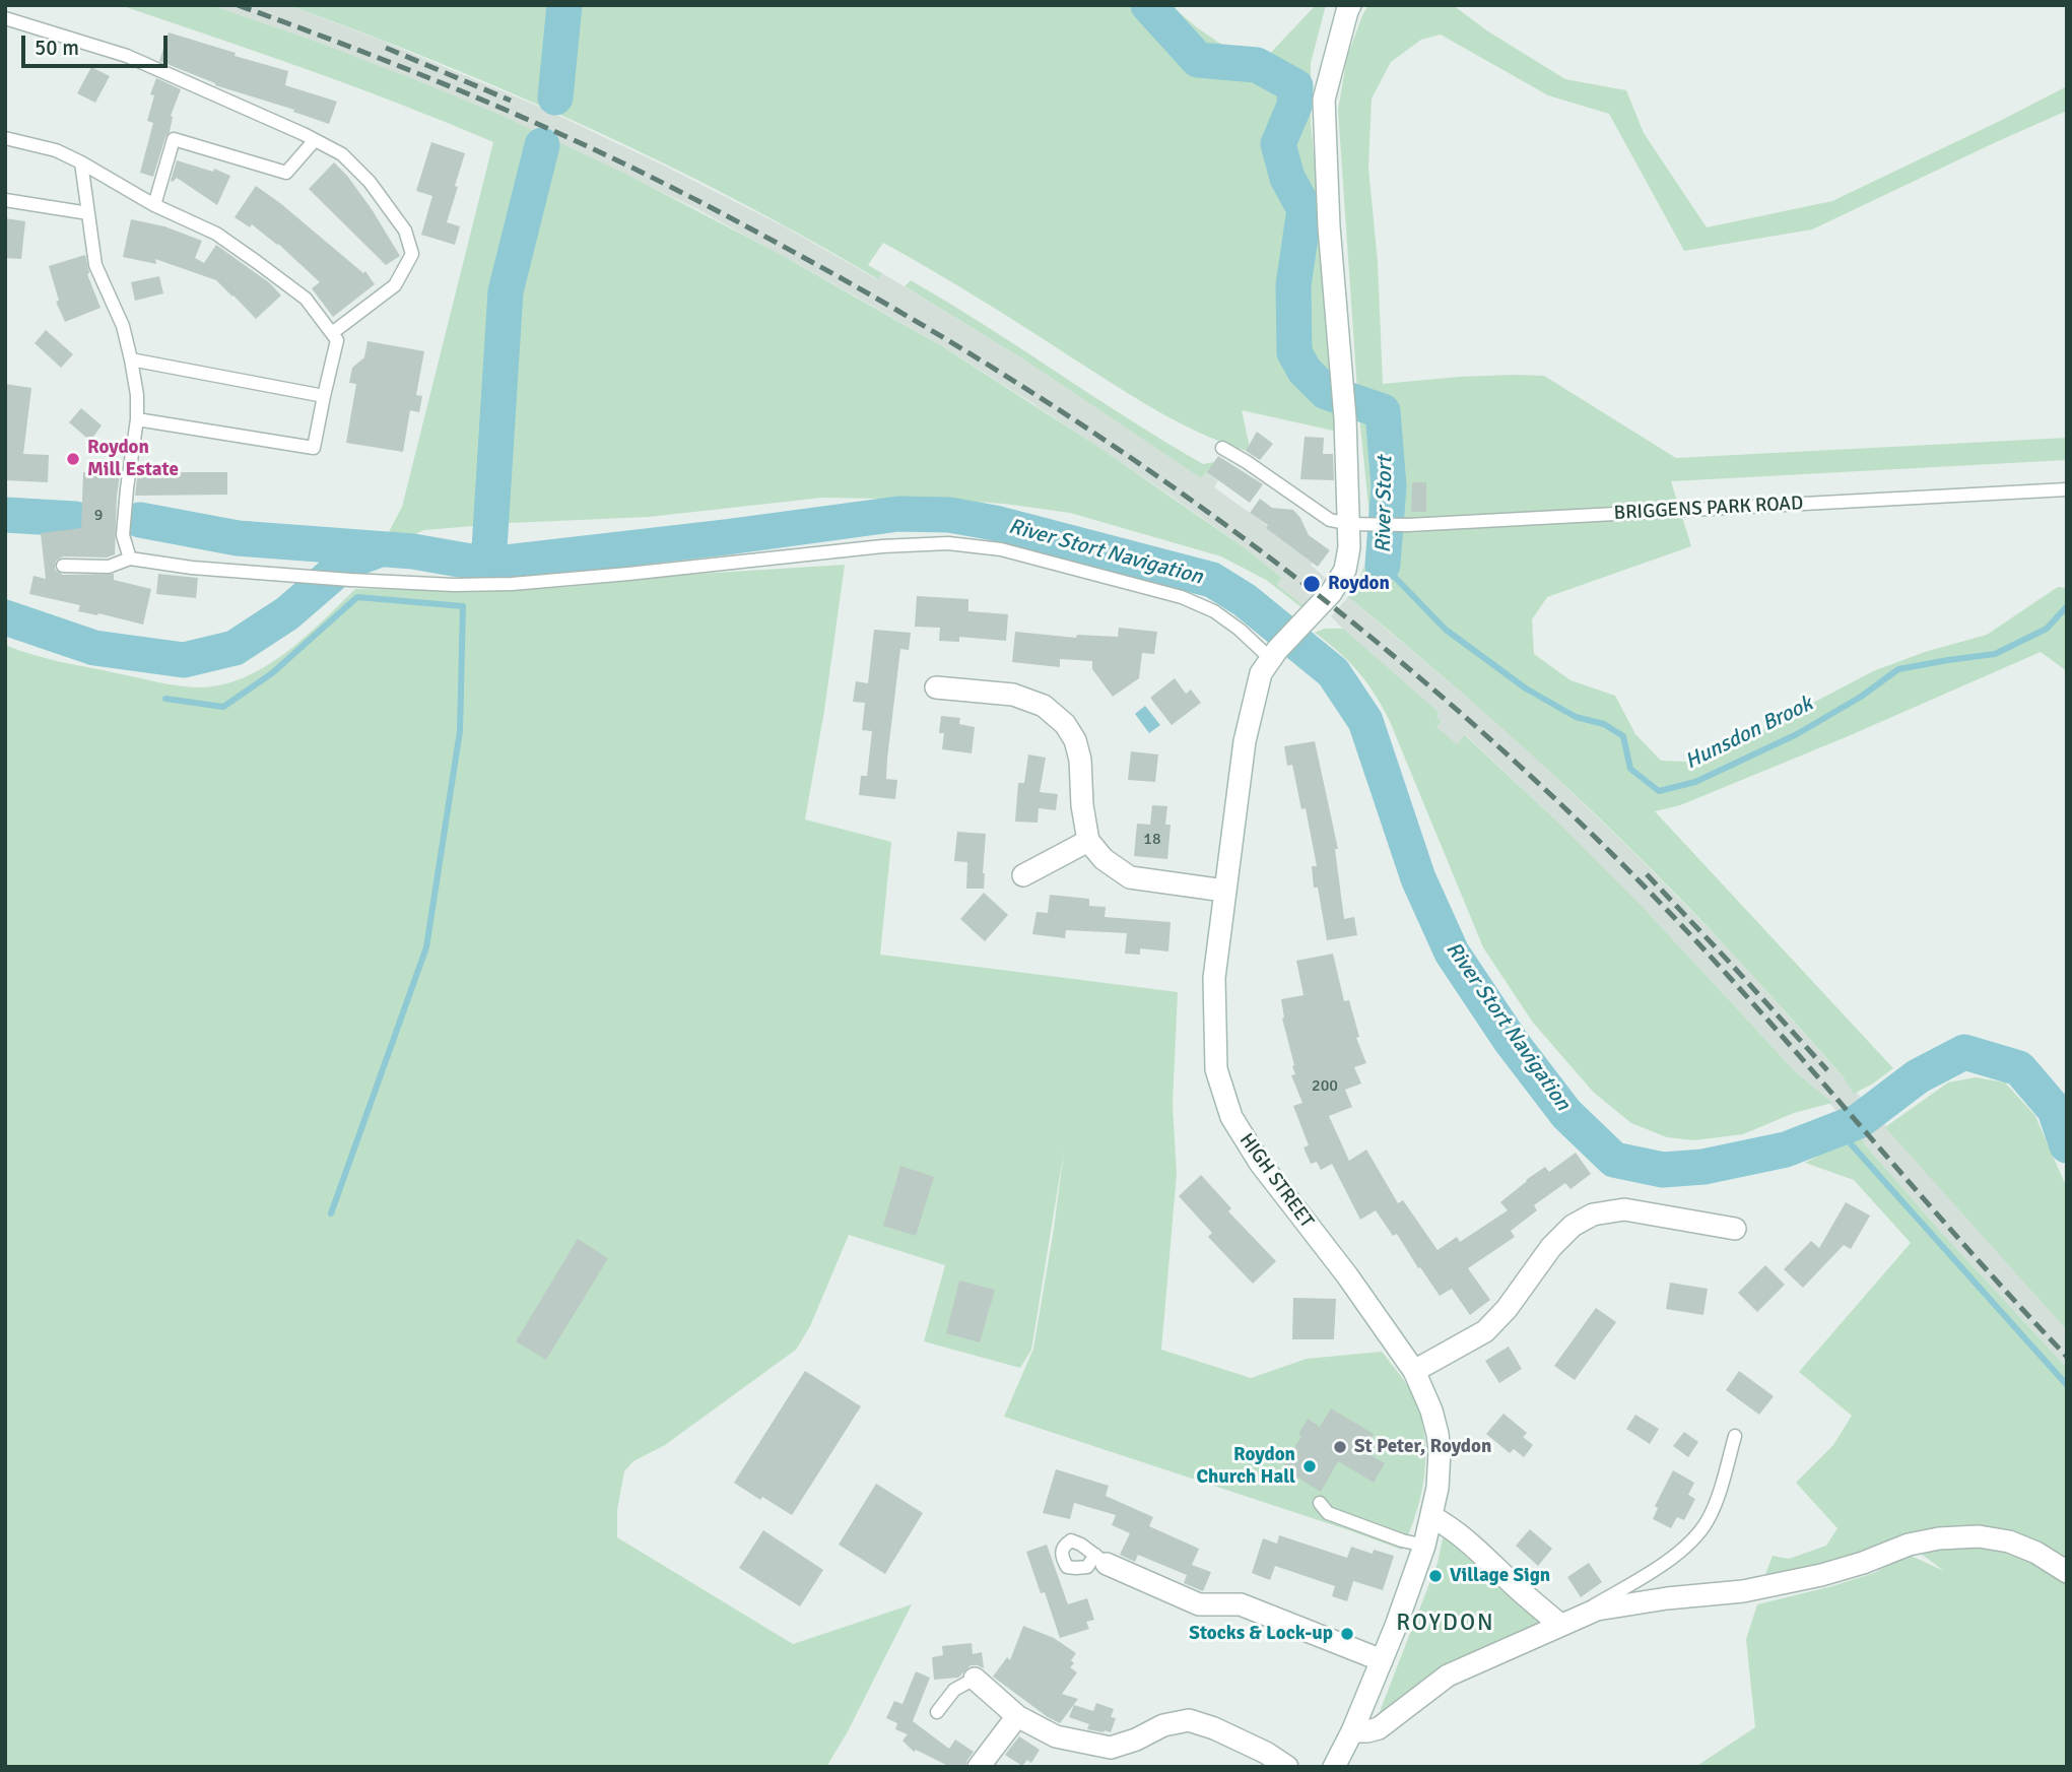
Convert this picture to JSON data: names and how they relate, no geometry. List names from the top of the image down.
{
  "streets": {
    "street": ["HIGH STREET"],
    "lane": ["BRIGGENS PARK ROAD"]
  },
  "districts": ["ROYDON"],
  "water": ["River Stort", "River Stort Navigation", "Hunsdon Brook"],
  "places": [
    "Roydon Mill Estate",
    "Roydon",
    "St Peter, Roydon",
    "Roydon Church Hall",
    "Village Sign",
    "Stocks & Lock-up"
  ],
  "house_numbers": ["9", "18", "200"],
  "scale_bar": "50 m"
}
